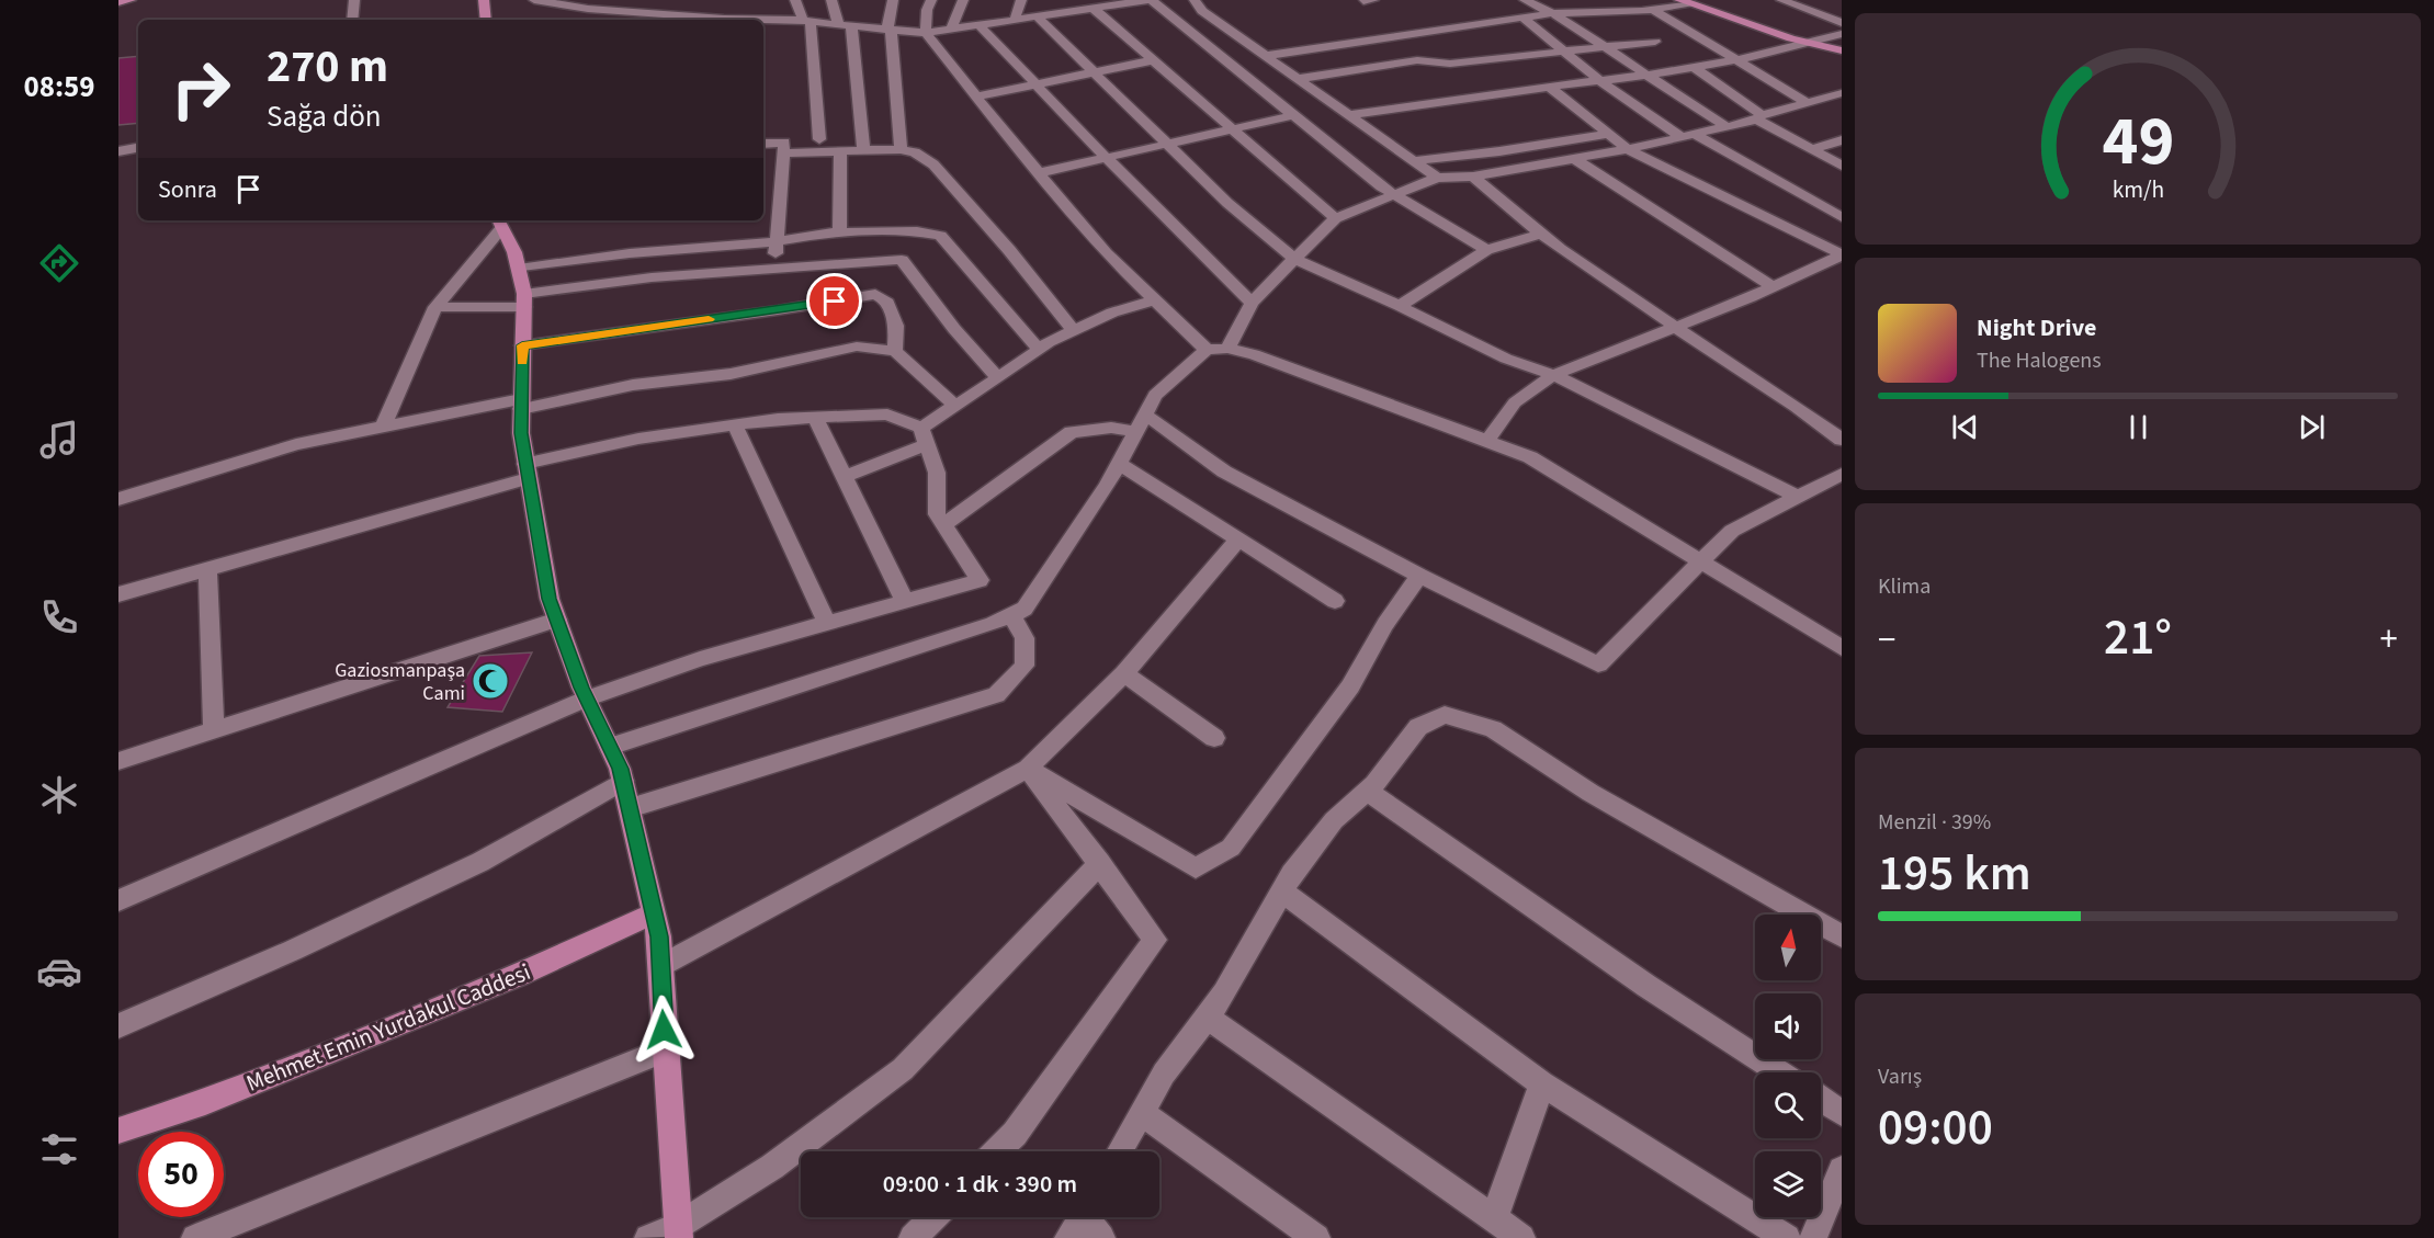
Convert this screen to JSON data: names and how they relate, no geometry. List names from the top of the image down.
{
  "streets": {
    "main road": ["Mehmet Emin Yurdakul Caddesi"]
  },
  "places": {
    "mosque": ["Gaziosmanpaşa Cami"]
  },
  "north": "top",
  "page": {
    "tabs": "08:59",
    "turn": ["270 m", "Sağa dön"],
    "then": "Sonra",
    "song": ["Night Drive", "The Halogens"],
    "tile": [
      "Klima",
      ["Menzil · 39%", "195 km"],
      ["Varış", "09:00"]
    ],
    "heat": ["−", "21°", "+"],
    "limit": "50",
    "trip": "09:00 · 1 dk · 390 m",
    "gauge": ["49", "km/h"]
  }
}
